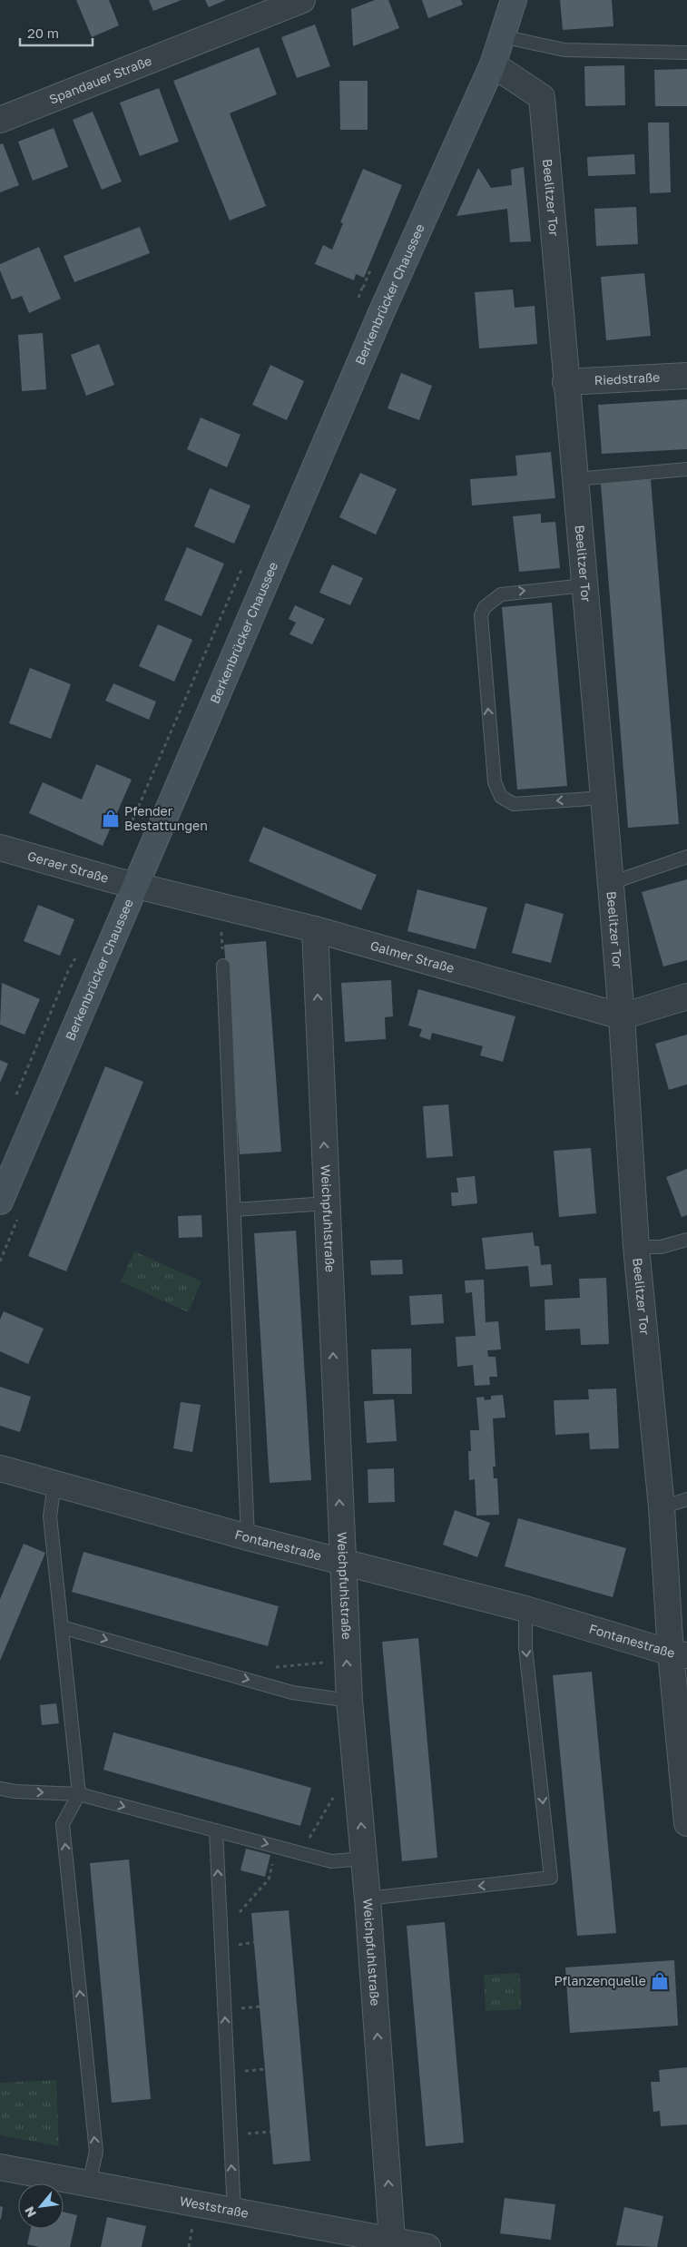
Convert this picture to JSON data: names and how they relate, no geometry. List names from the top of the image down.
{
  "streets": {
    "main road": ["Berkenbrücker Chaussee"],
    "street": [
      "Spandauer Straße",
      "Beelitzer Tor",
      "Riedstraße",
      "Geraer Straße",
      "Galmer Straße",
      "Weichpfuhlstraße",
      "Fontanestraße",
      "Weststraße"
    ]
  },
  "crossings": [
    ["Beelitzer Tor", "Berkenbrücker Chaussee"],
    ["Beelitzer Tor", "Riedstraße"],
    ["Beelitzer Tor", "Galmer Straße"],
    ["Beelitzer Tor", "Fontanestraße"],
    ["Berkenbrücker Chaussee", "Geraer Straße"],
    ["Berkenbrücker Chaussee", "Galmer Straße"],
    ["Geraer Straße", "Galmer Straße"],
    ["Galmer Straße", "Weichpfuhlstraße"],
    ["Weichpfuhlstraße", "Fontanestraße"],
    ["Weichpfuhlstraße", "Weststraße"]
  ],
  "one_way": ["Weichpfuhlstraße"],
  "places": {
    "shop": ["Pfender Bestattungen", "Pflanzenquelle"]
  },
  "scale_bar": "20 m",
  "north": "bottom left"
}
